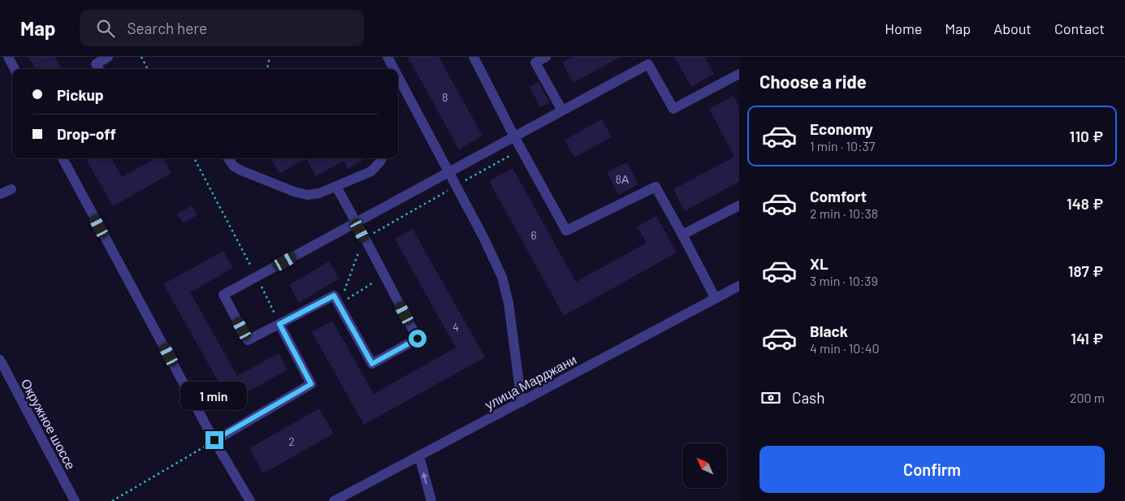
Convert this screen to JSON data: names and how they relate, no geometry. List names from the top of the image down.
{
  "streets": {
    "street": ["улица Марджани", "Окружное шоссе"]
  },
  "house_numbers": [
    "8",
    "8А",
    "6",
    "4",
    "2"
  ],
  "north": "top left",
  "page": {
    "header": "Map",
    "search": "Search here",
    "nav": [
      "Home",
      "Map",
      "About",
      "Contact"
    ],
    "heading": "Choose a ride",
    "banner": ["Pickup", "Drop-off"],
    "list": [
      {
        "name": "Economy",
        "note": "1 min · 10:37",
        "value": "110 ₽"
      },
      {
        "name": "Comfort",
        "note": "2 min · 10:38",
        "value": "148 ₽"
      },
      {
        "name": "XL",
        "note": "3 min · 10:39",
        "value": "187 ₽"
      },
      {
        "name": "Black",
        "note": "4 min · 10:40",
        "value": "141 ₽"
      }
    ],
    "pay": ["Cash", "200 m"],
    "bubble": "1 min",
    "buttons": "Confirm"
  }
}
